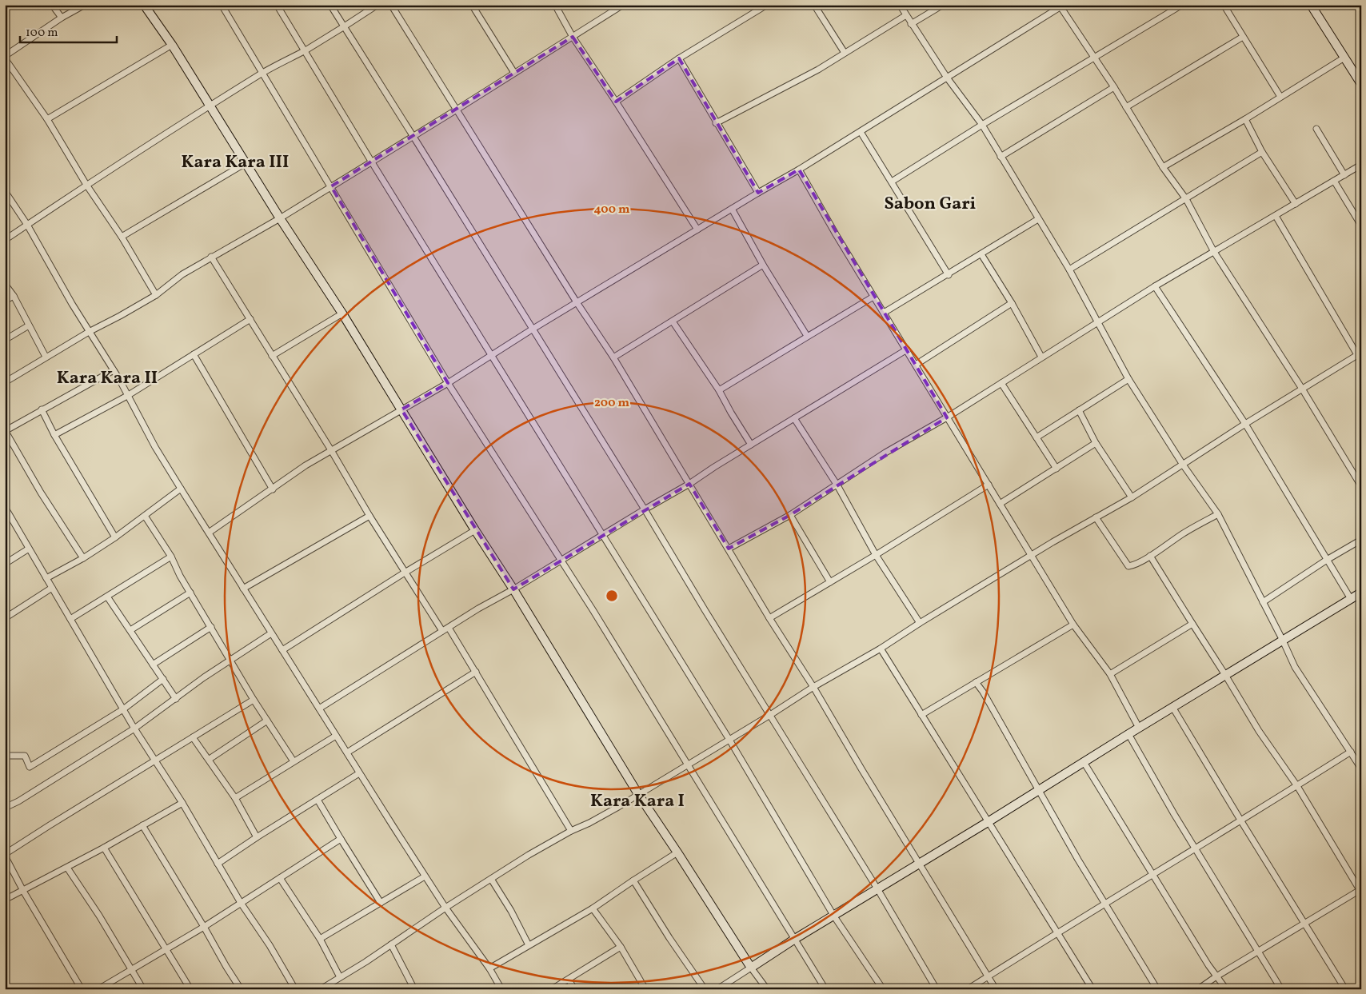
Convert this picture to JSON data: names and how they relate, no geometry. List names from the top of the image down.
{
  "districts": [
    "Kara Kara III",
    "Sabon Gari",
    "Kara Kara II",
    "Kara Kara I"
  ],
  "scale_bar": "100 m",
  "rings": ["400 m", "200 m"]
}
